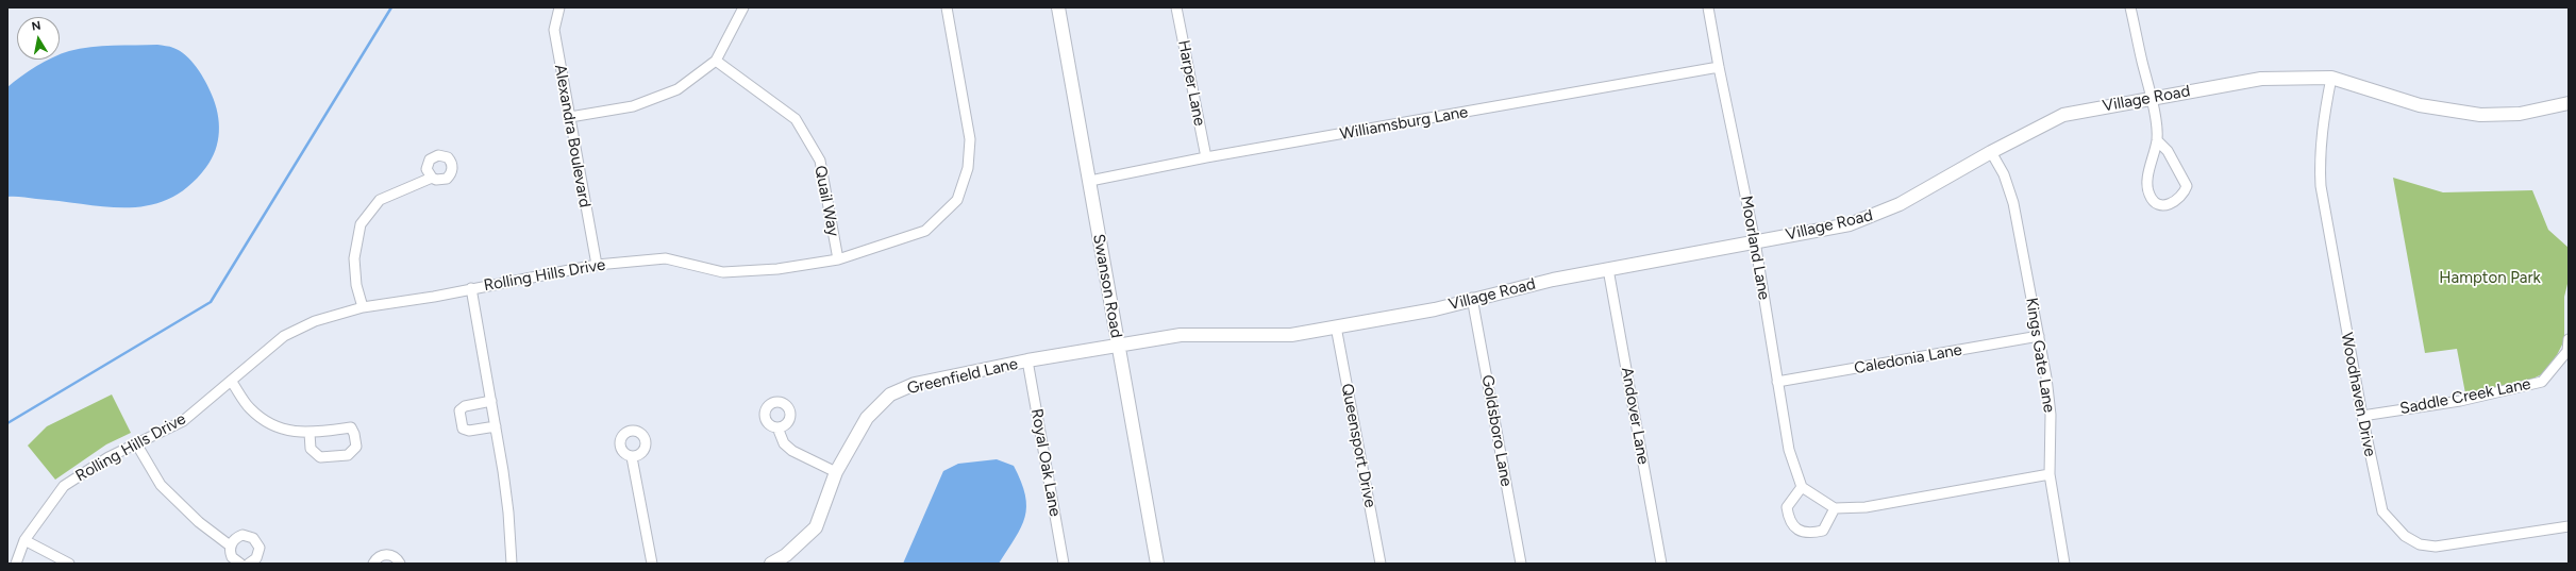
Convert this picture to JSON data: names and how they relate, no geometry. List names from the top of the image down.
{
  "streets": {
    "street": [
      "Harper Lane",
      "Village Road",
      "Williamsburg Lane",
      "Alexandra Boulevard",
      "Quail Way",
      "Moorland Lane",
      "Rolling Hills Drive",
      "Swanson Road",
      "Kings Gate Lane",
      "Caledonia Lane",
      "Greenfield Lane",
      "Woodhaven Drive",
      "Saddle Creek Lane",
      "Andover Lane",
      "Goldsboro Lane",
      "Queensport Drive",
      "Royal Oak Lane"
    ]
  },
  "crossings": [
    ["Harper Lane", "Williamsburg Lane"],
    ["Village Road", "Moorland Lane"],
    ["Village Road", "Swanson Road"],
    ["Village Road", "Kings Gate Lane"],
    ["Village Road", "Greenfield Lane"],
    ["Village Road", "Woodhaven Drive"],
    ["Village Road", "Andover Lane"],
    ["Village Road", "Goldsboro Lane"],
    ["Village Road", "Queensport Drive"],
    ["Williamsburg Lane", "Moorland Lane"],
    ["Williamsburg Lane", "Swanson Road"],
    ["Alexandra Boulevard", "Rolling Hills Drive"],
    ["Quail Way", "Rolling Hills Drive"],
    ["Moorland Lane", "Caledonia Lane"],
    ["Swanson Road", "Greenfield Lane"],
    ["Kings Gate Lane", "Caledonia Lane"],
    ["Greenfield Lane", "Royal Oak Lane"],
    ["Woodhaven Drive", "Saddle Creek Lane"]
  ],
  "parks": ["Hampton Park"],
  "north": "top"
}
